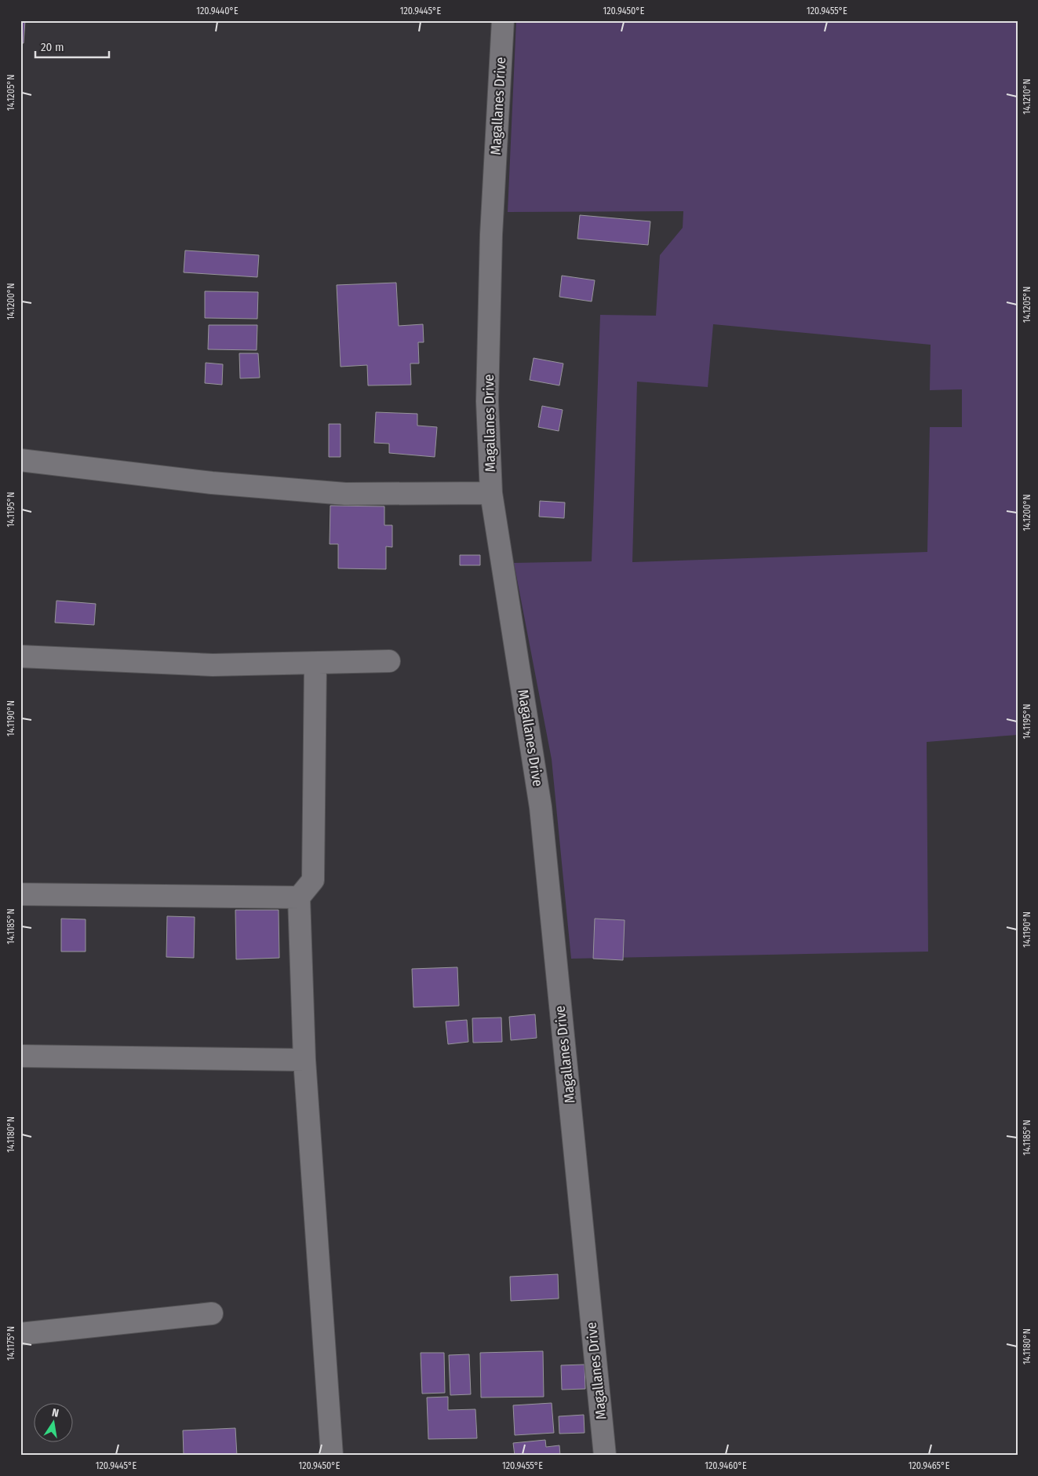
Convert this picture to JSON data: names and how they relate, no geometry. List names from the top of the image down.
{
  "streets": {
    "street": ["Magallanes Drive"]
  },
  "scale_bar": "20 m",
  "north": "top",
  "coordinates": [
    "120.9440°E",
    "120.9445°E",
    "120.9450°E",
    "120.9455°E",
    "14.1205°N",
    "14.1210°N",
    "14.1200°N",
    "14.1195°N",
    "14.1190°N",
    "14.1185°N",
    "14.1180°N",
    "14.1175°N",
    "120.9460°E",
    "120.9465°E"
  ]
}
